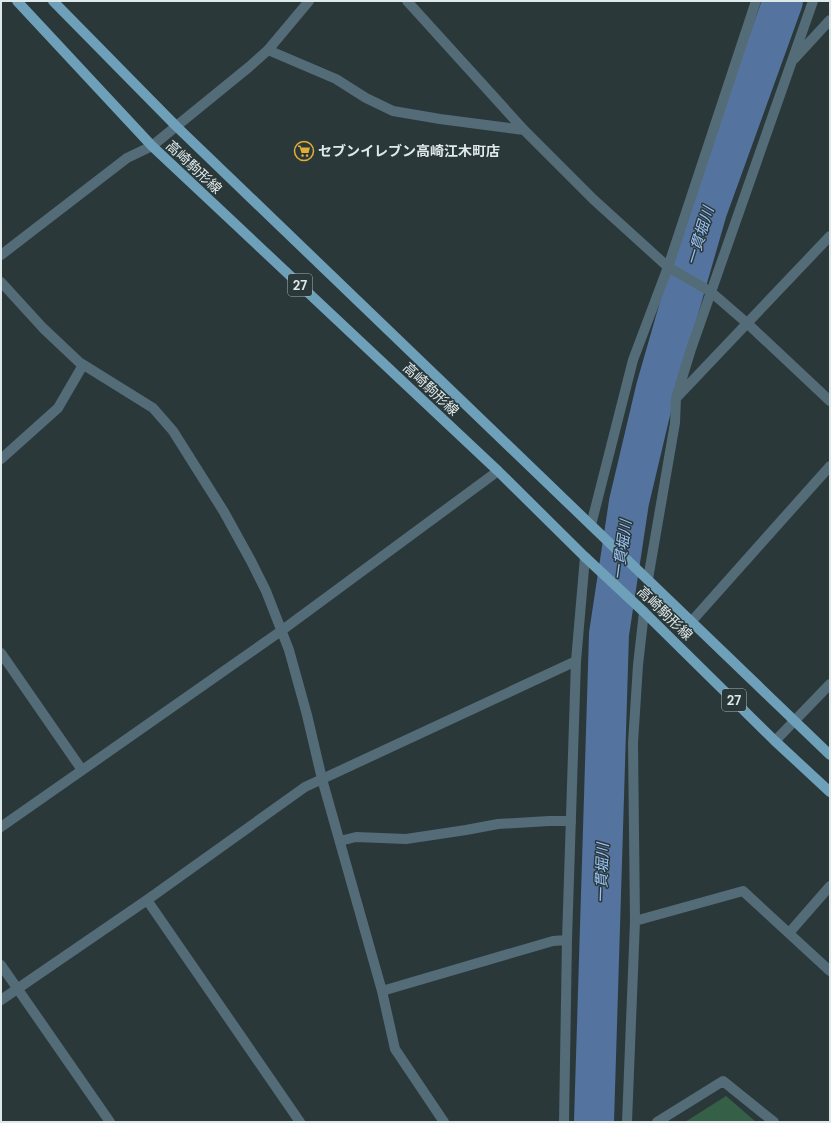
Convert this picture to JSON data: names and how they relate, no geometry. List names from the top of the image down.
{
  "streets": {
    "main road": ["高崎駒形線", "27"]
  },
  "water": ["一貫堀川"],
  "places": {
    "supermarket": ["セブンイレブン高崎江木町店"]
  }
}
